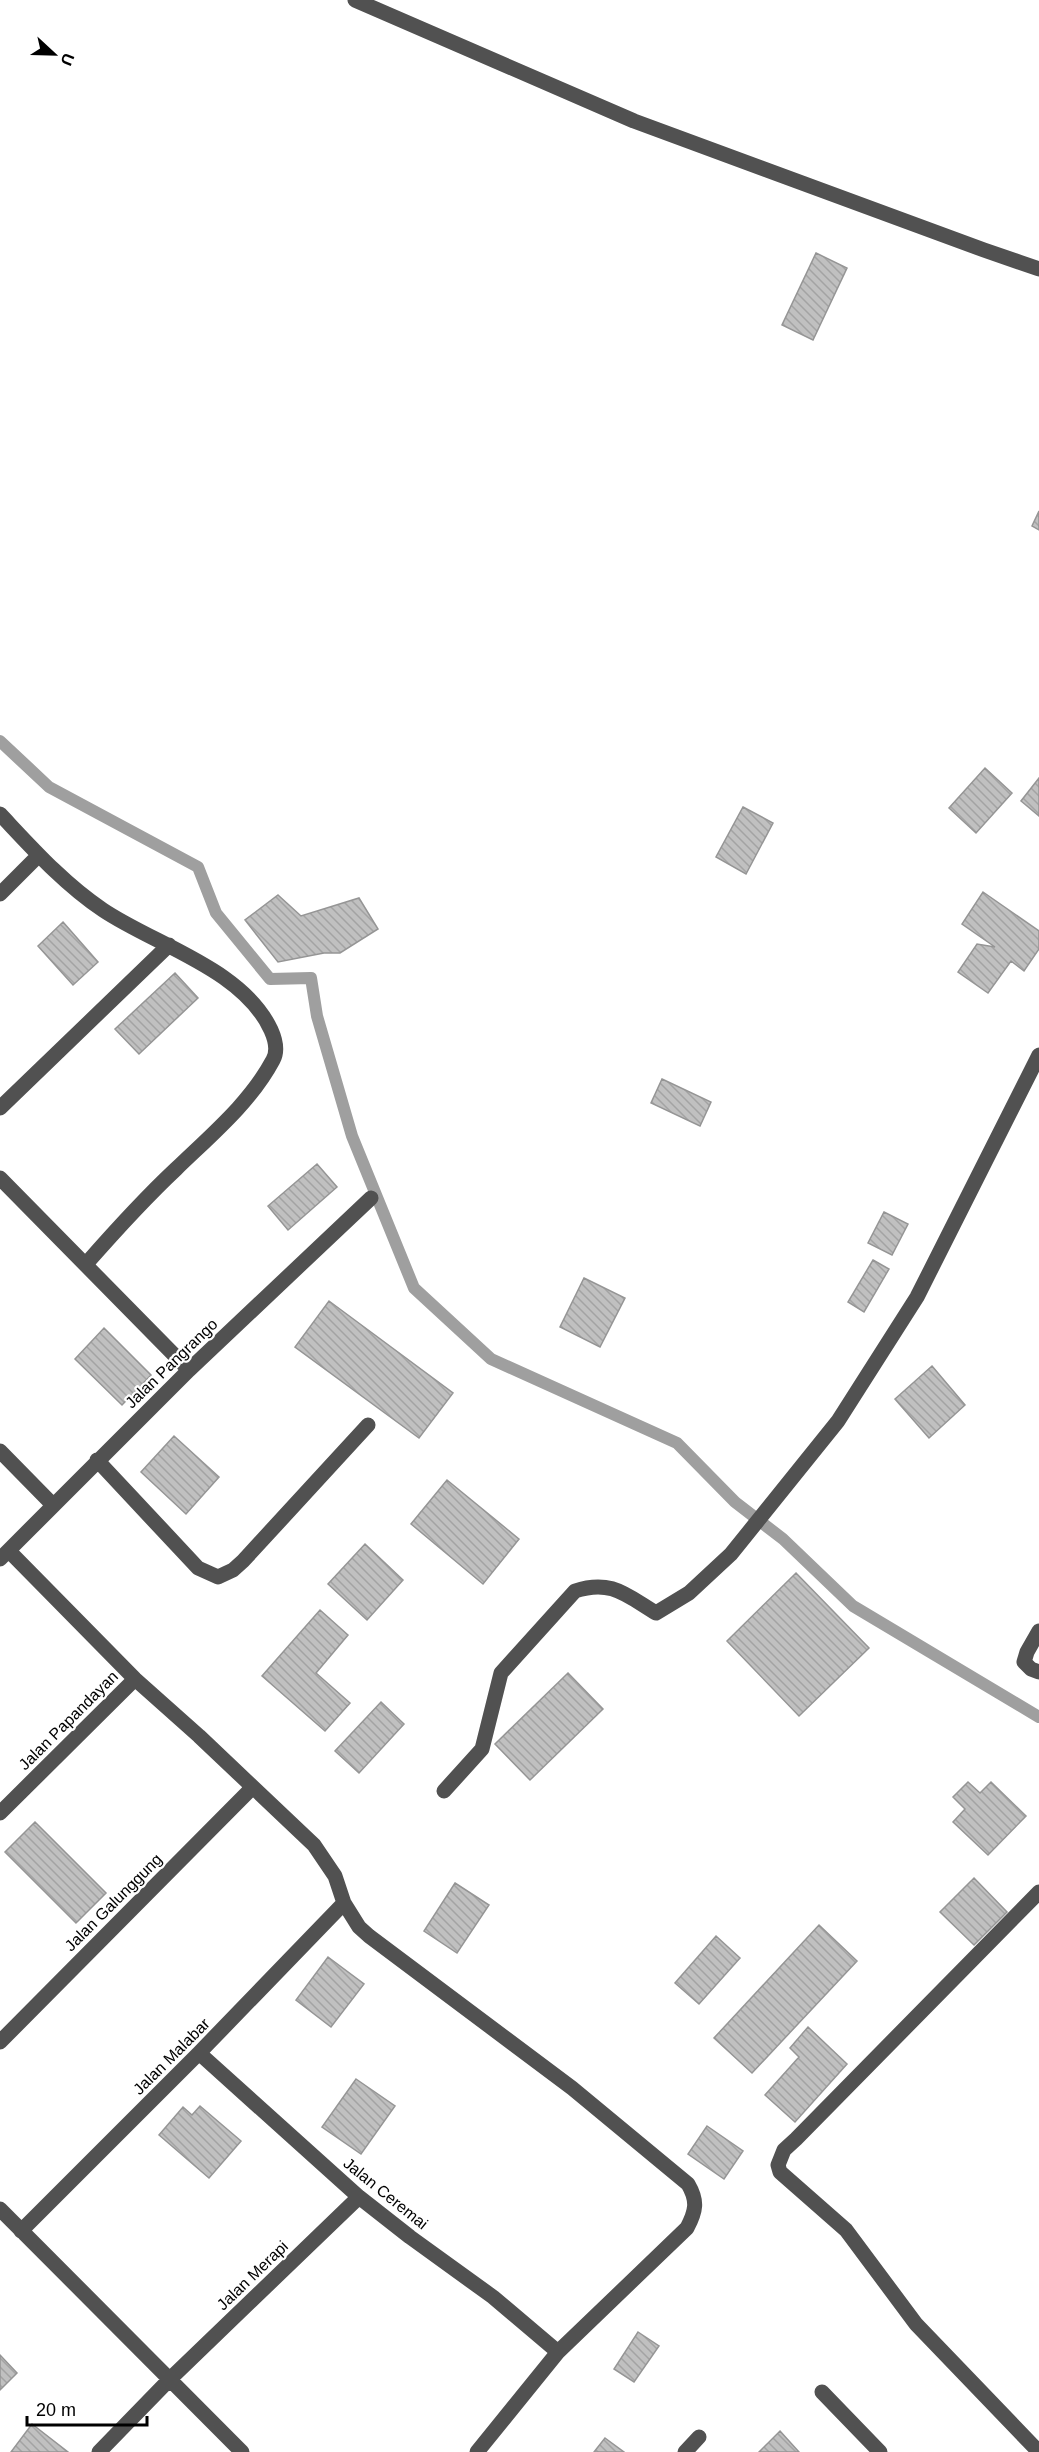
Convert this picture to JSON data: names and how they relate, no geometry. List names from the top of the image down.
{
  "streets": {
    "street": [
      "Jalan Pangrango",
      "Jalan Papandayan",
      "Jalan Galunggung",
      "Jalan Malabar",
      "Jalan Ceremai",
      "Jalan Merapi"
    ]
  },
  "crossings": [
    ["Jalan Malabar", "Jalan Ceremai"],
    ["Jalan Ceremai", "Jalan Merapi"]
  ],
  "scale_bar": "20 m",
  "north": "right"
}
